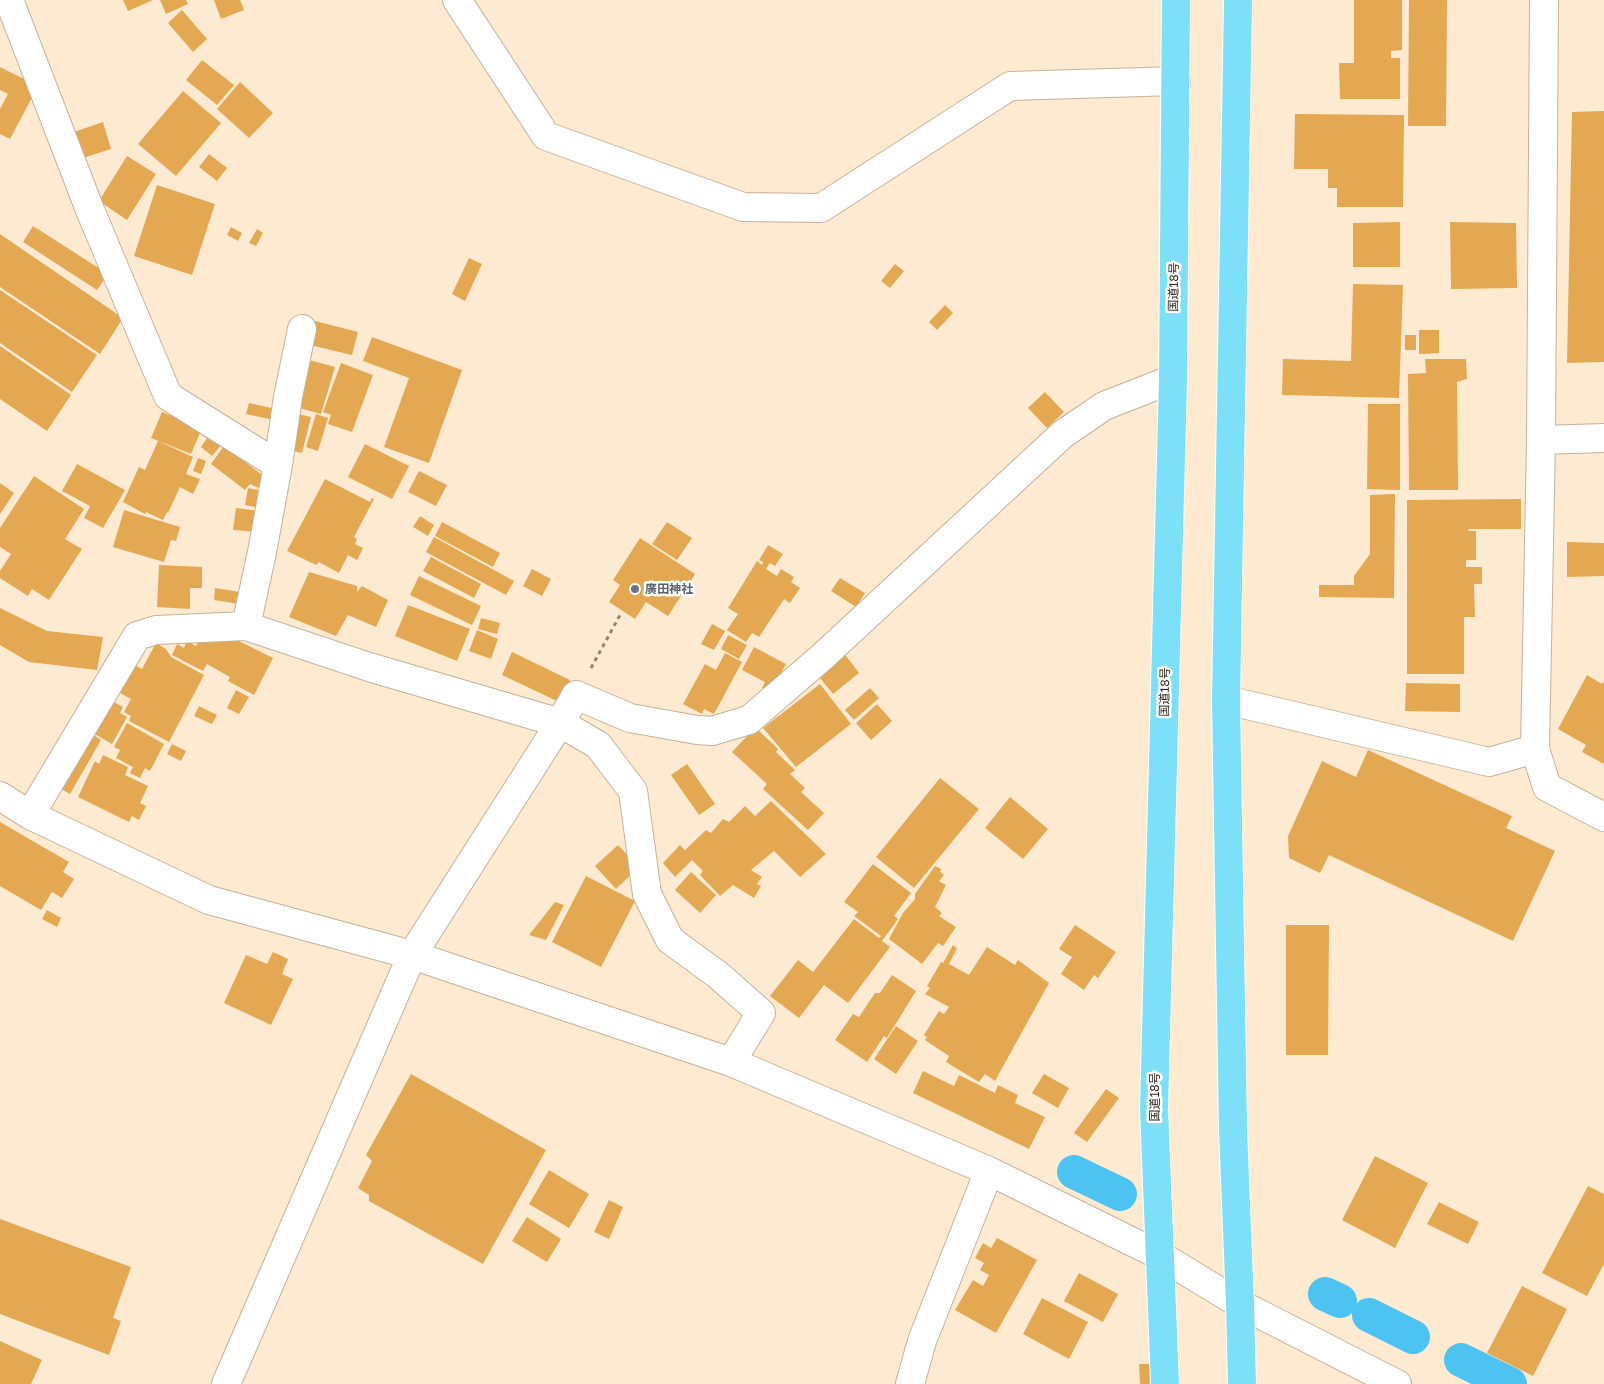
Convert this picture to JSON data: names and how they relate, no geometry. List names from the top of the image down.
{
  "streets": {
    "highway": ["国道18号"]
  },
  "places": ["廣田神社"]
}
